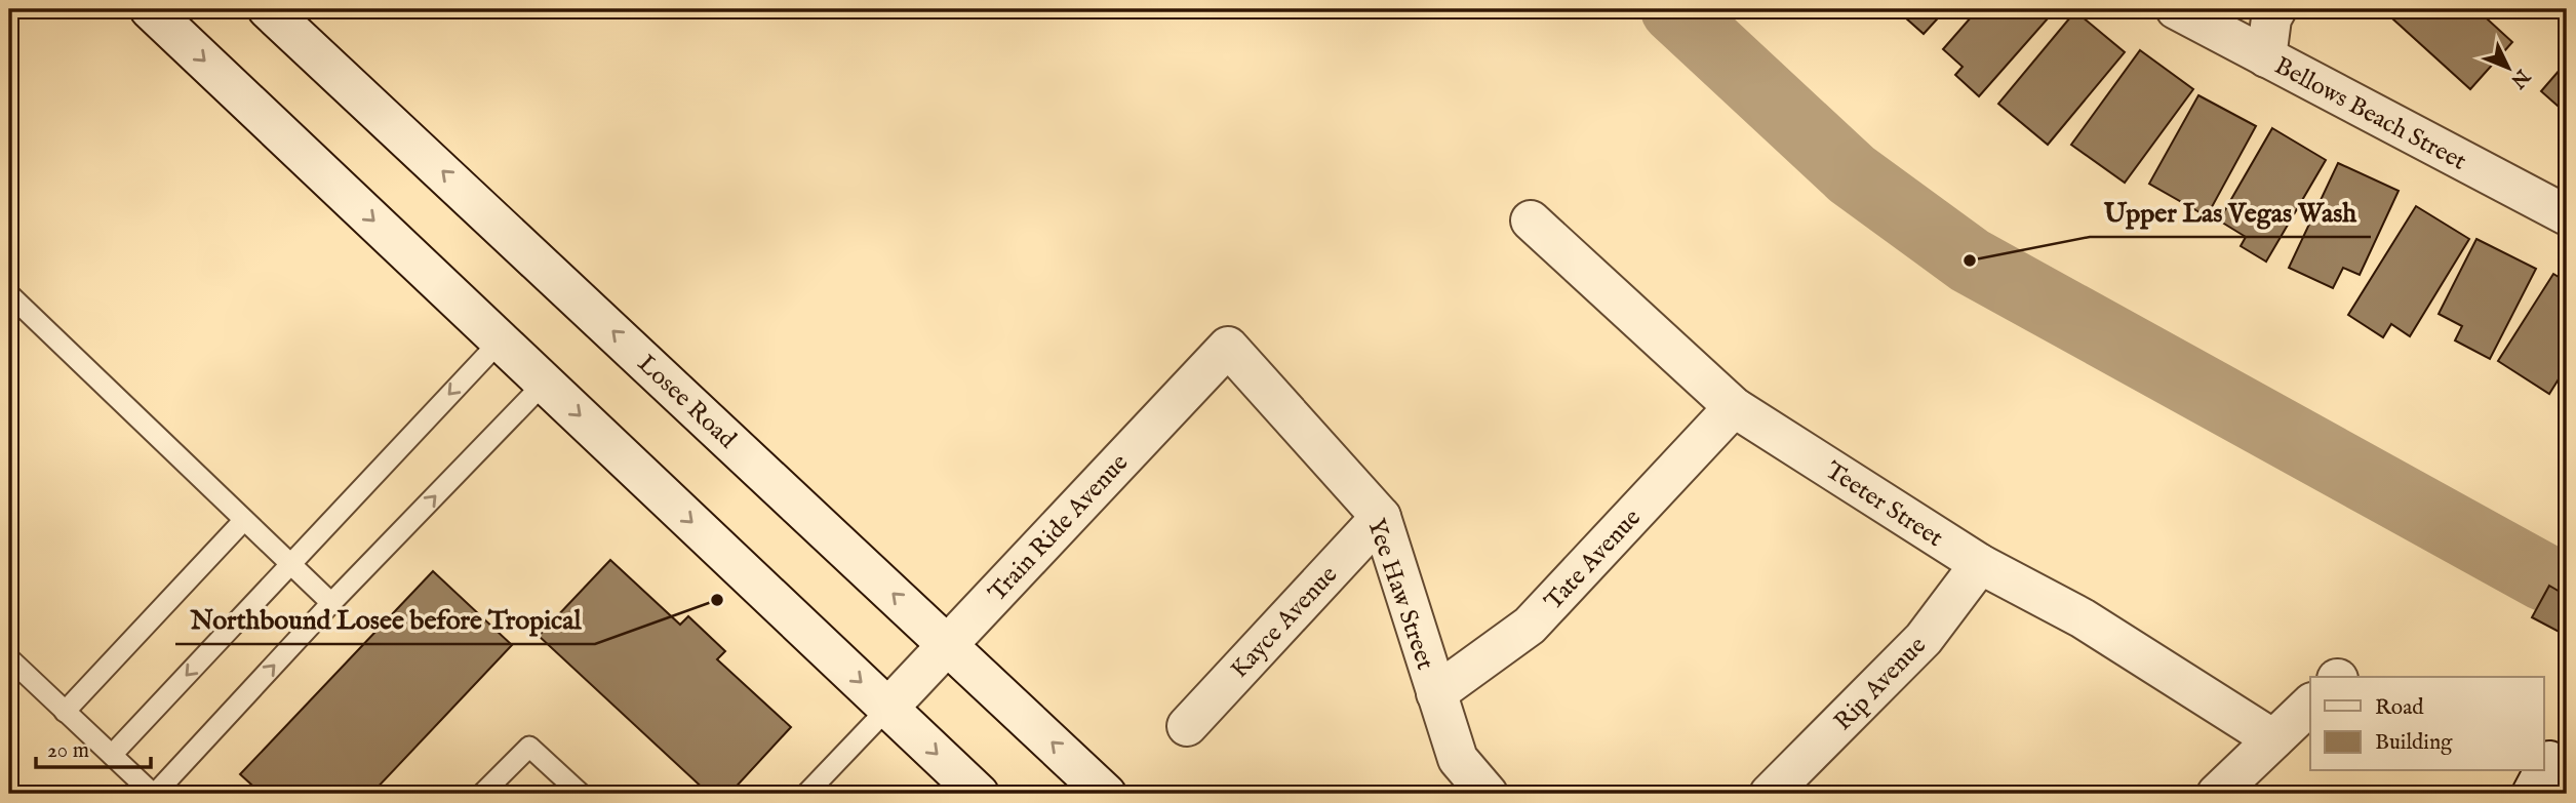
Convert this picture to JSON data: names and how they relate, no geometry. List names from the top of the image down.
{
  "streets": {
    "street": [
      "Bellows Beach Street",
      "Losee Road",
      "Teeter Street",
      "Train Ride Avenue",
      "Tate Avenue",
      "Yee Haw Street",
      "Kayce Avenue",
      "Rip Avenue"
    ]
  },
  "crossings": [
    ["Losee Road", "Train Ride Avenue"],
    ["Teeter Street", "Tate Avenue"],
    ["Teeter Street", "Rip Avenue"],
    ["Train Ride Avenue", "Yee Haw Street"],
    ["Tate Avenue", "Yee Haw Street"],
    ["Yee Haw Street", "Kayce Avenue"]
  ],
  "places": ["Upper Las Vegas Wash", "Northbound Losee before Tropical"],
  "legend": ["Road", "Building"],
  "scale_bar": "20 m",
  "north": "bottom right"
}
